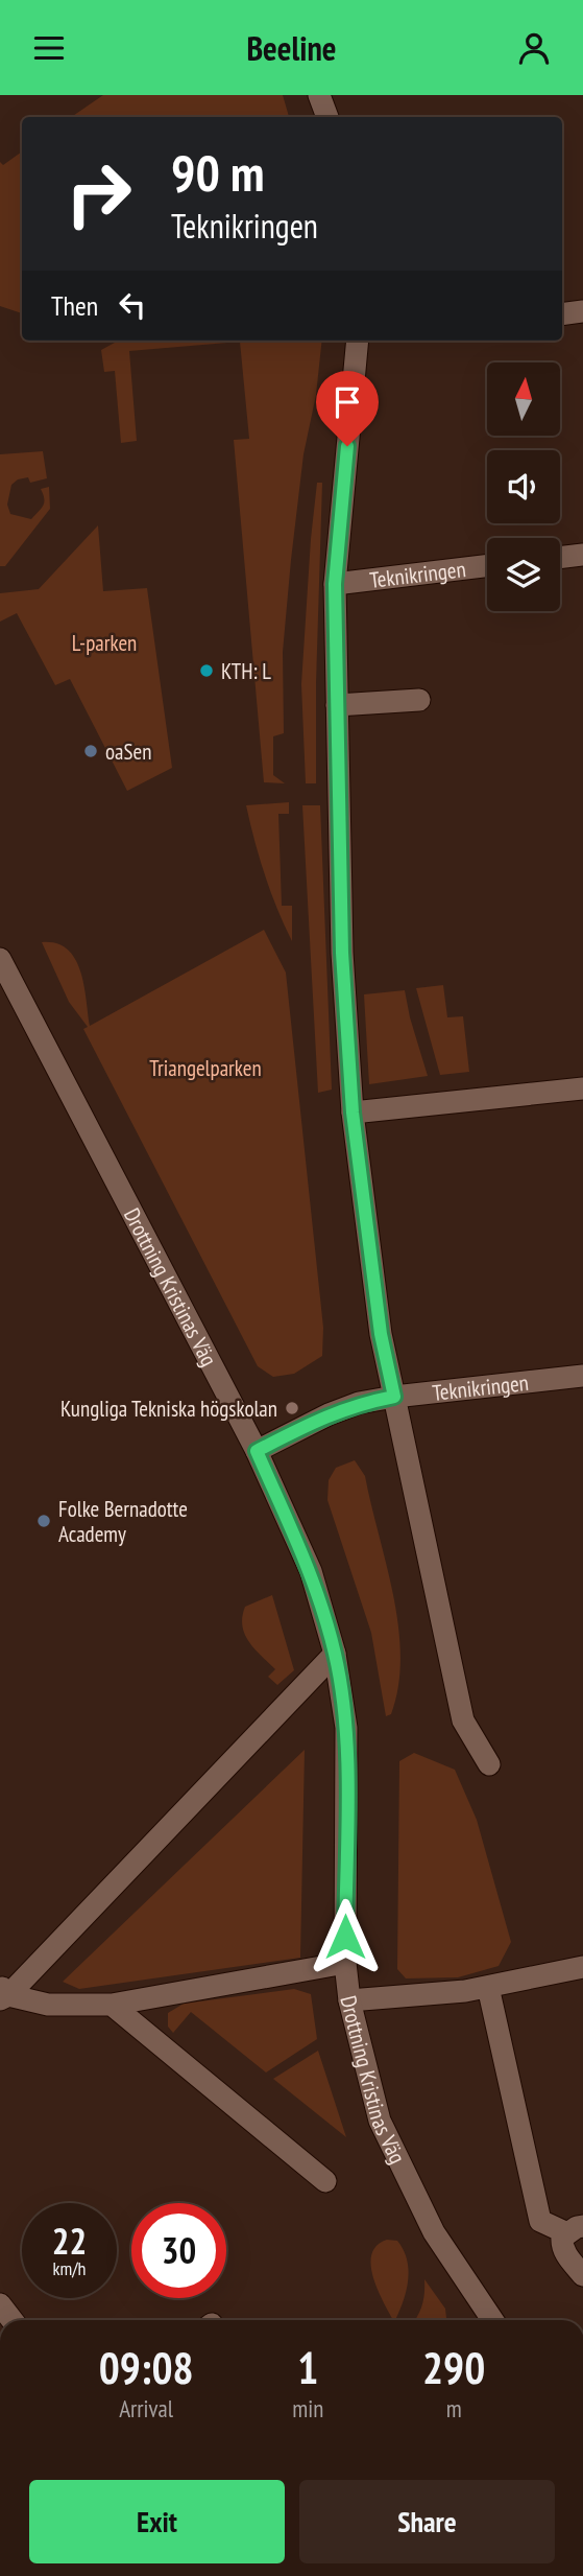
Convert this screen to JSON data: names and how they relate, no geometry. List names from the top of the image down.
{
  "streets": {
    "street": ["Teknikringen", "Drottning Kristinas Väg"]
  },
  "crossings": [
    ["Teknikringen", "Drottning Kristinas Väg"]
  ],
  "parks": ["L-parken", "Triangelparken"],
  "places": [
    "KTH: L",
    "oaSen",
    "Kungliga Tekniska högskolan",
    "Folke Bernadotte Academy"
  ],
  "north": "top",
  "page": {
    "header": "Beeline",
    "turn": ["90 m", "Teknikringen"],
    "then": "Then",
    "speed": "22 km/h",
    "limit": "30",
    "eta": [
      "09:08",
      "Arrival",
      "1",
      "min",
      "290",
      "m"
    ],
    "buttons": ["Exit", "Share"]
  }
}
